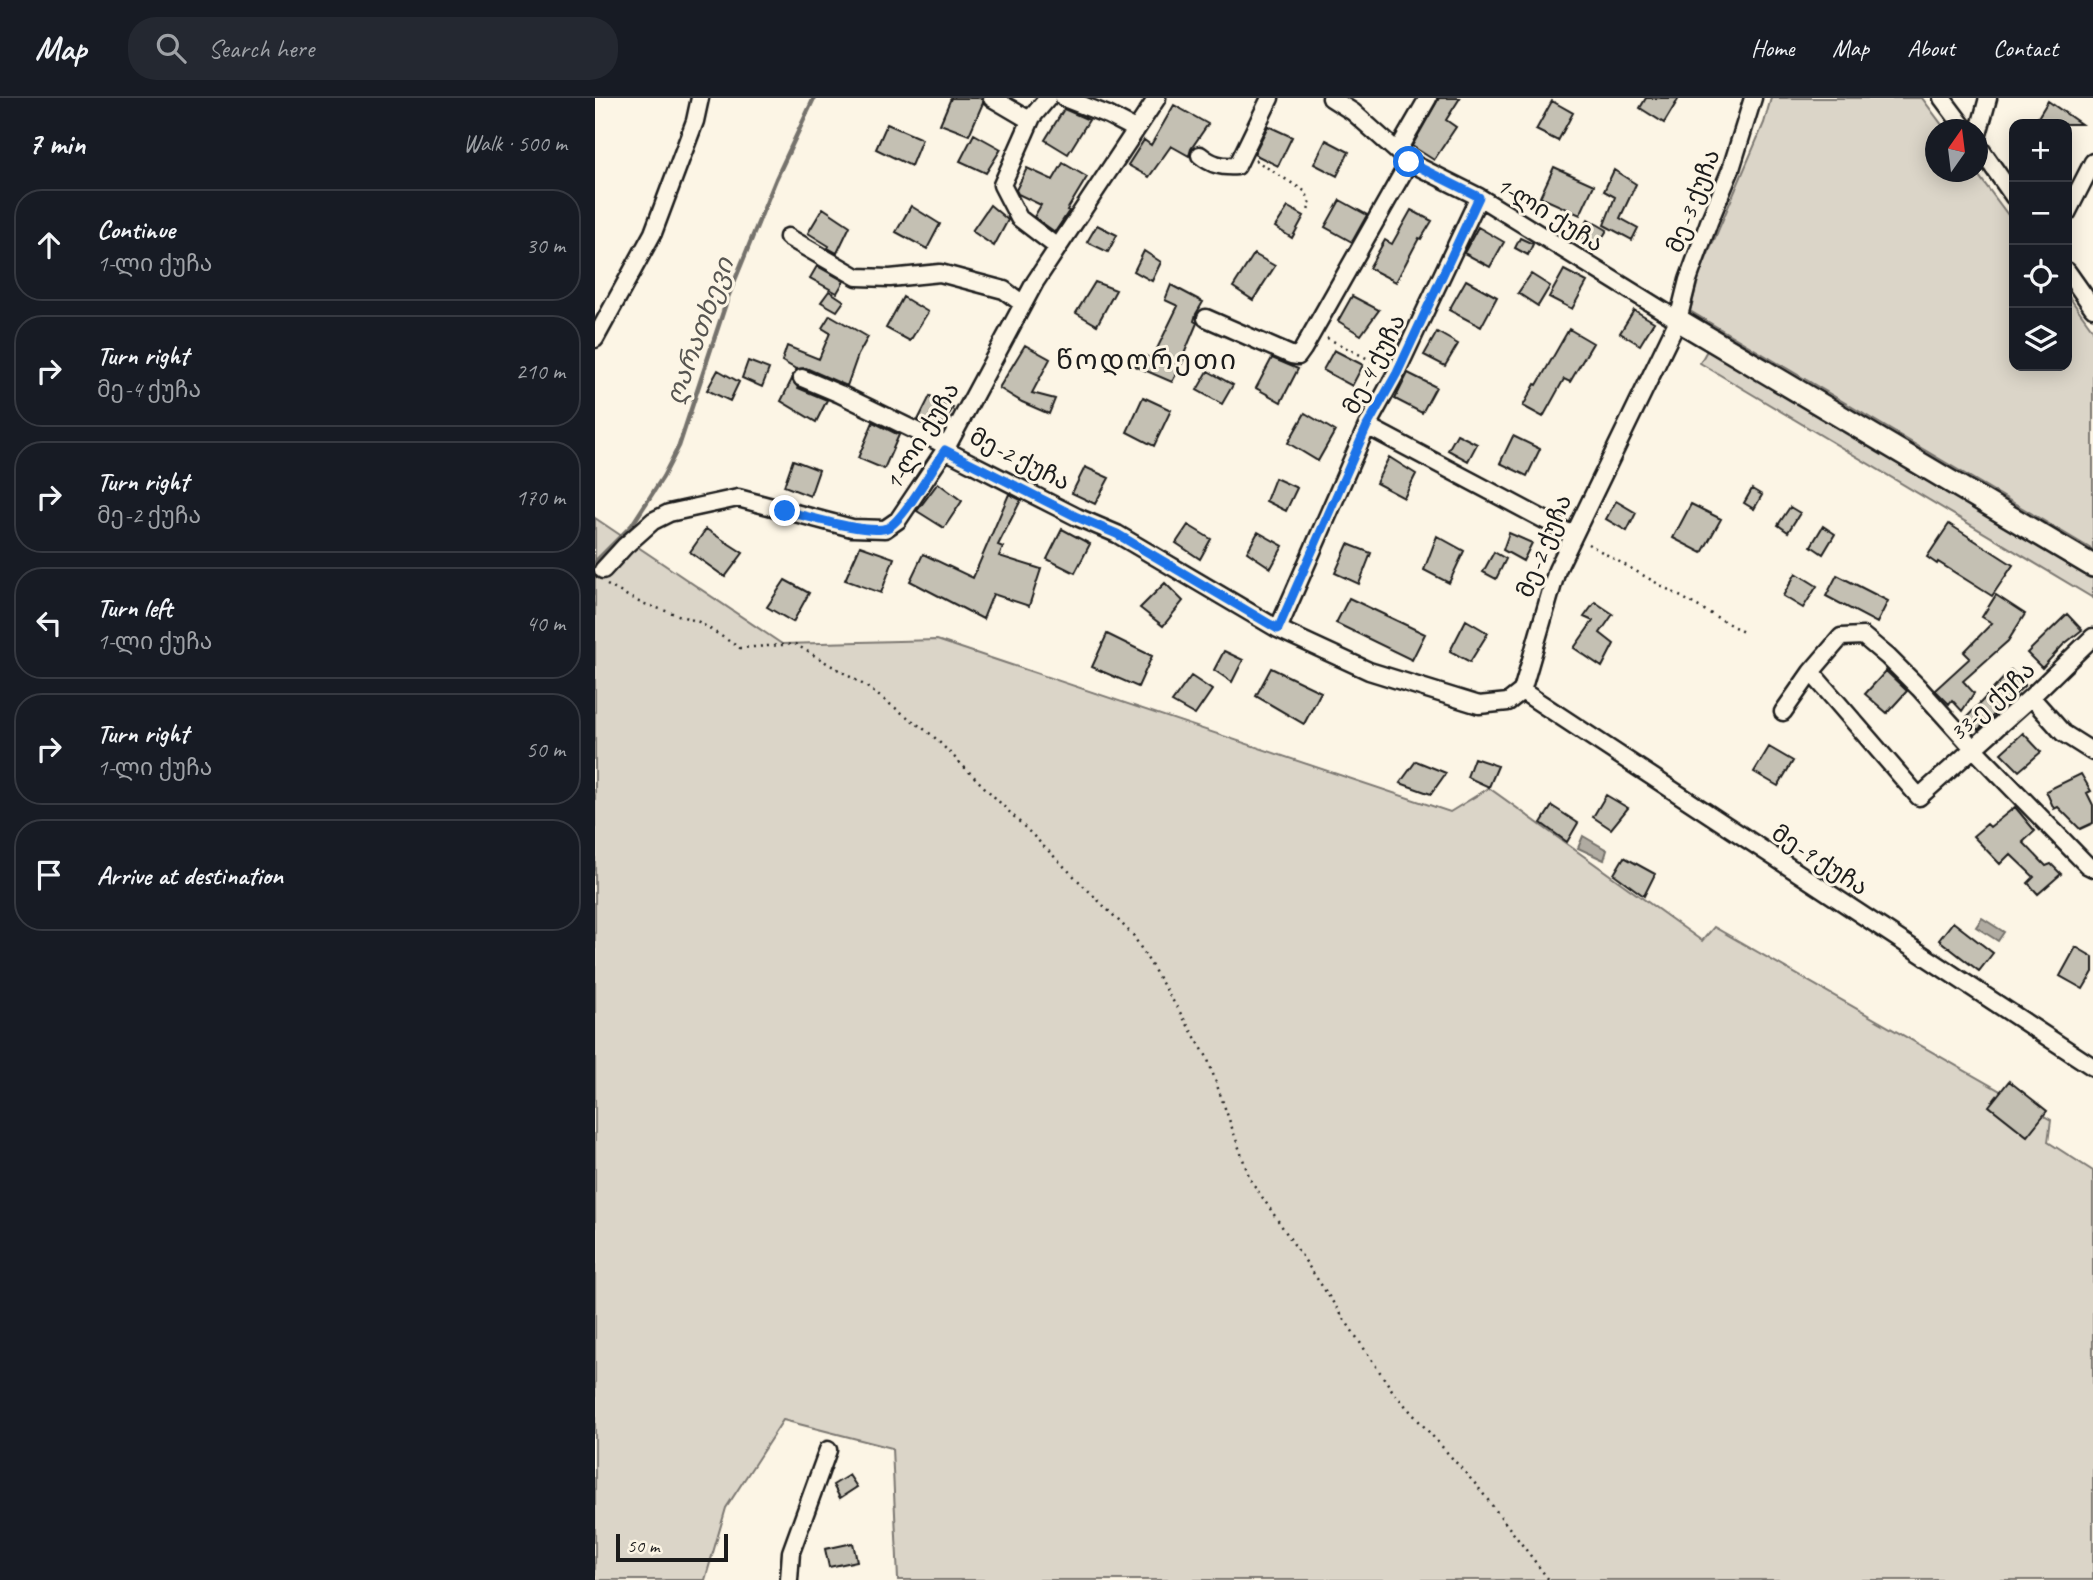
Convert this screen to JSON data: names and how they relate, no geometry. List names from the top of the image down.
{
  "streets": {
    "street": [
      "მე-3 ქუჩა",
      "1-ლი ქუჩა",
      "მე-4 ქუჩა",
      "მე-2 ქუჩა",
      "33-ე ქუჩა",
      "მე-9 ქუჩა"
    ]
  },
  "crossings": [
    ["მე-3 ქუჩა", "1-ლი ქუჩა"],
    ["მე-3 ქუჩა", "მე-2 ქუჩა"],
    ["1-ლი ქუჩა", "მე-4 ქუჩა"],
    ["1-ლი ქუჩა", "მე-2 ქუჩა"],
    ["მე-4 ქუჩა", "მე-2 ქუჩა"],
    ["მე-2 ქუჩა", "მე-9 ქუჩა"]
  ],
  "districts": ["წოდორეთი"],
  "water": ["ღარათხევი"],
  "scale_bar": "50 m",
  "north": "top",
  "page": {
    "header": "Map",
    "search": "Search here",
    "nav": [
      "Home",
      "Map",
      "About",
      "Contact"
    ],
    "heading": ["7 min", "Walk · 500 m"],
    "map_buttons": ["+", "−"],
    "list": [
      ["Continue", "1-ლი ქუჩა", "30 m"],
      ["Turn right", "მე-4 ქუჩა", "210 m"],
      ["Turn right", "მე-2 ქუჩა", "170 m"],
      ["Turn left", "1-ლი ქუჩა", "40 m"],
      ["Turn right", "1-ლი ქუჩა", "50 m"],
      "Arrive at destination"
    ],
    "scale": "50 m"
  }
}
